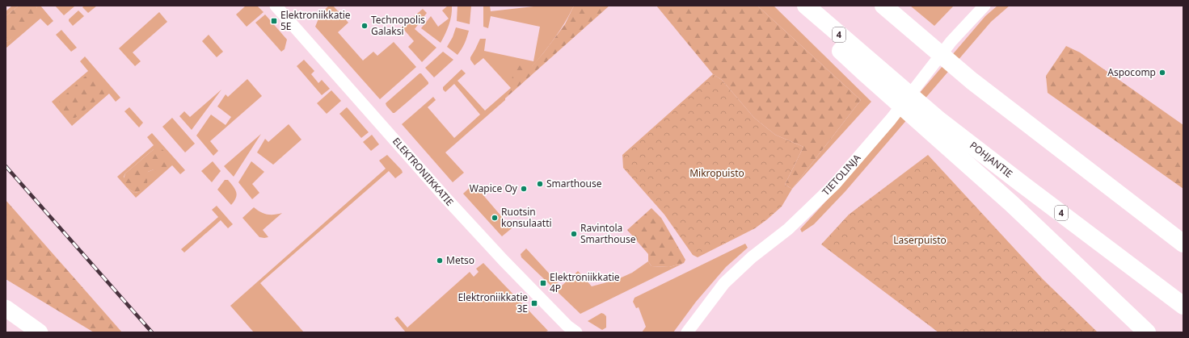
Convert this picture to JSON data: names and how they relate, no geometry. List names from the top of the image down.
{
  "streets": {
    "highway": ["4", "POHJANTIE"],
    "street": ["ELEKTRONIIKKATIE", "TIETOLINJA"]
  },
  "parks": ["Mikropuisto", "Laserpuisto"],
  "places": {
    "transit": ["Elektroniikkatie 5E", "Elektroniikkatie 4P", "Elektroniikkatie 3E"],
    "other": [
      "Technopolis Galaksi",
      "Aspocomp",
      "Smarthouse",
      "Wapice Oy",
      "Ruotsin konsulaatti",
      "Ravintola Smarthouse",
      "Metso"
    ]
  }
}
